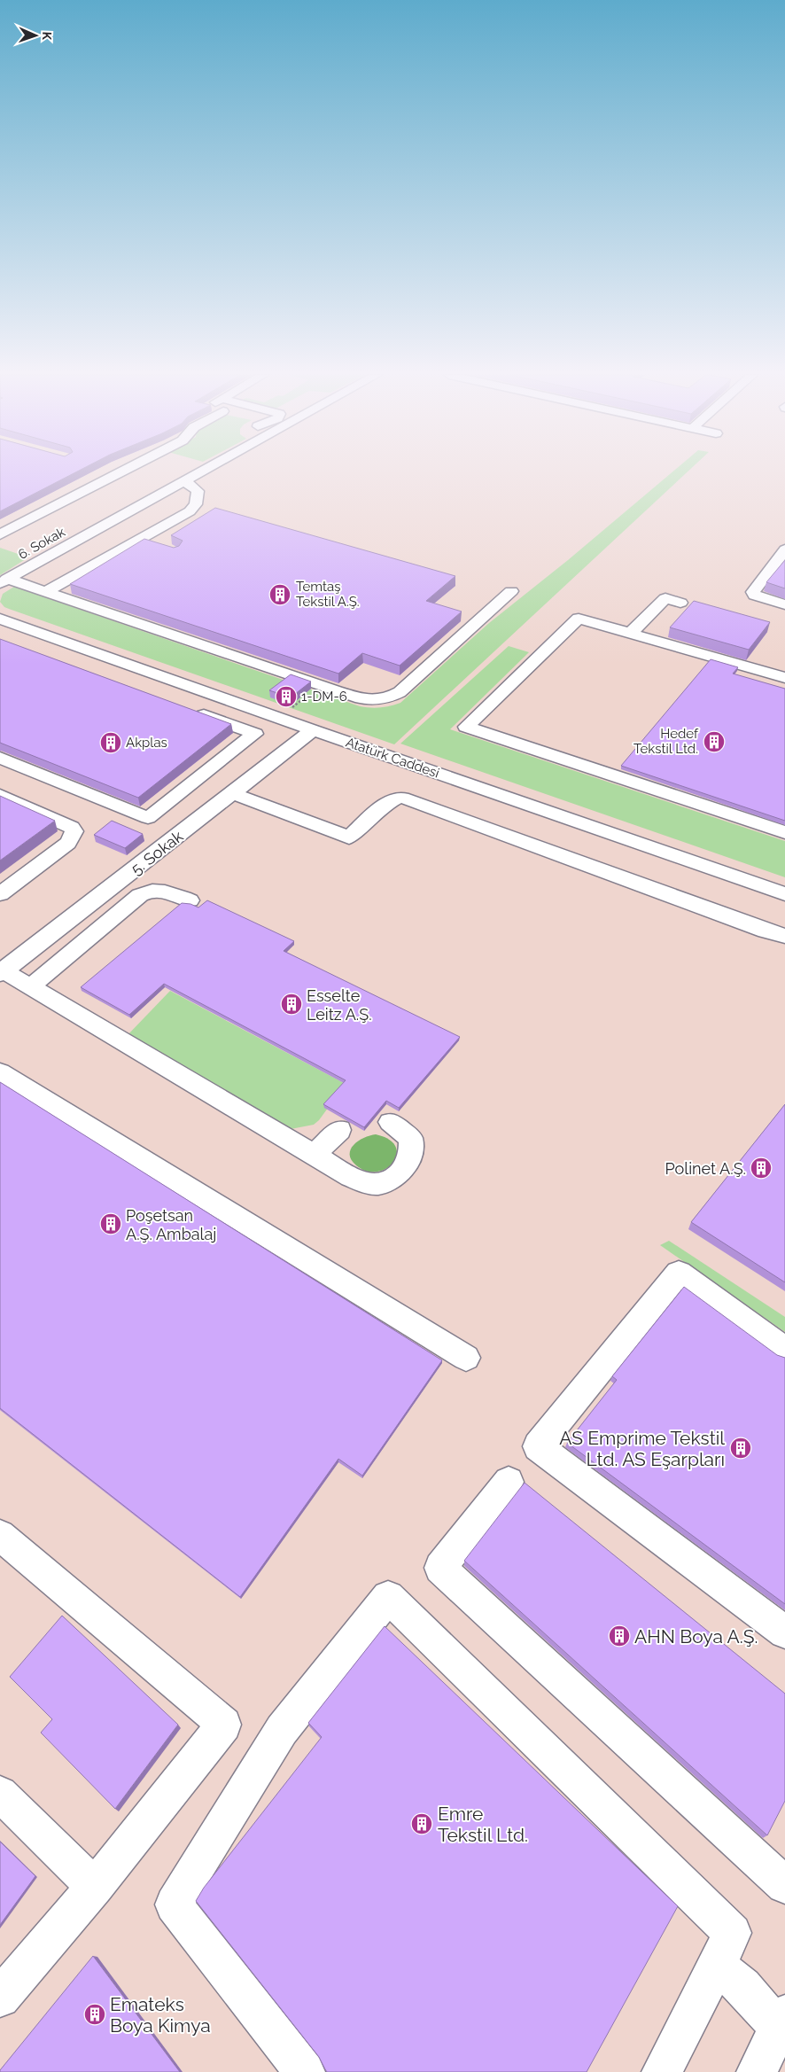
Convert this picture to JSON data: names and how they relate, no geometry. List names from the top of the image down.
{
  "streets": {
    "street": ["6. Sokak", "Atatürk Caddesi", "5. Sokak"]
  },
  "crossings": [
    ["Atatürk Caddesi", "5. Sokak"]
  ],
  "places": {
    "building": [
      "Temtaş Tekstil A.Ş.",
      "1-DM-6",
      "Hedef Tekstil Ltd.",
      "Akplas",
      "Esselte Leitz A.Ş.",
      "Polinet A.Ş.",
      "Poşetsan A.Ş. Ambalaj",
      "AS Emprime Tekstil Ltd. AS Eşarpları",
      "AHN Boya A.Ş.",
      "Emre Tekstil Ltd.",
      "Emateks Boya Kimya"
    ]
  },
  "north": "right"
}
